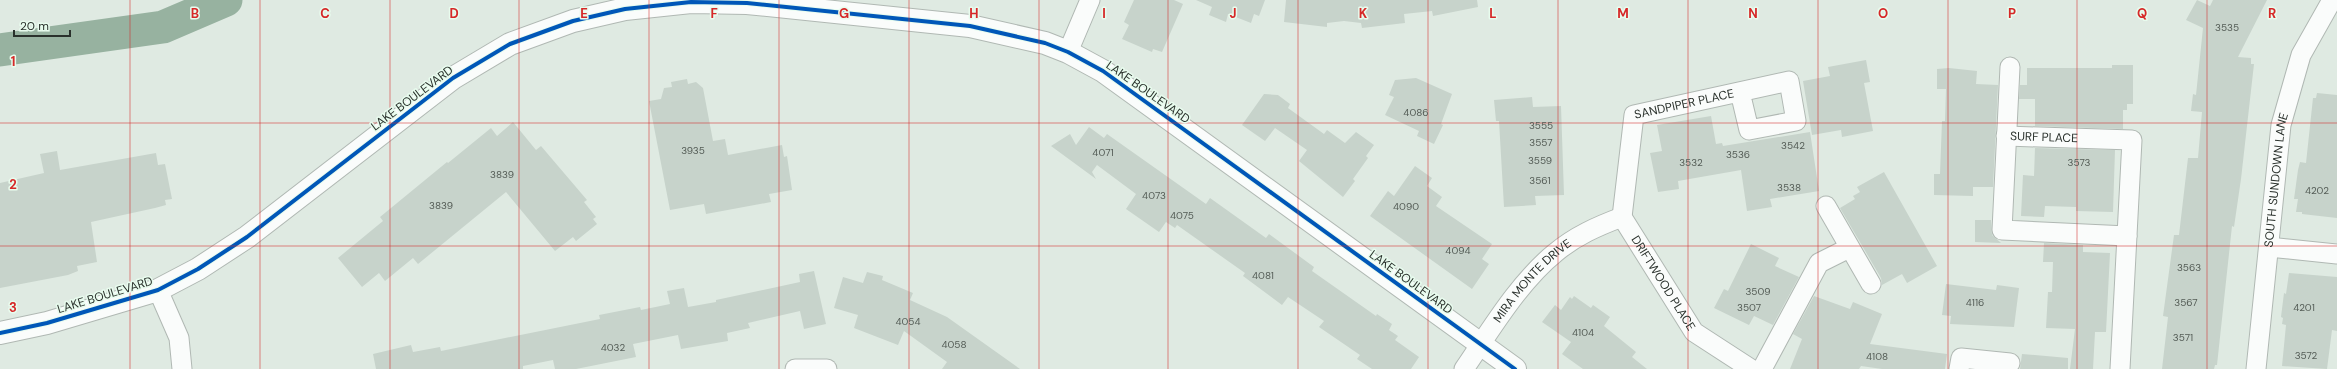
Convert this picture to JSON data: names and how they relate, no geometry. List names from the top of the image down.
{
  "streets": {
    "main road": ["LAKE BOULEVARD"],
    "street": [
      "SANDPIPER PLACE",
      "SURF PLACE",
      "SOUTH SUNDOWN LANE",
      "MIRA MONTE DRIVE",
      "DRIFTWOOD PLACE"
    ]
  },
  "crossings": [
    ["LAKE BOULEVARD", "MIRA MONTE DRIVE"],
    ["SANDPIPER PLACE", "MIRA MONTE DRIVE"],
    ["SANDPIPER PLACE", "DRIFTWOOD PLACE"],
    ["MIRA MONTE DRIVE", "DRIFTWOOD PLACE"]
  ],
  "house_numbers": [
    "3535",
    "4086",
    "3555",
    "3557",
    "3542",
    "3935",
    "4071",
    "3536",
    "3559",
    "3532",
    "3573",
    "3839",
    "3561",
    "3538",
    "4202",
    "4073",
    "3839",
    "4090",
    "4075",
    "4094",
    "3563",
    "4081",
    "3509",
    "4116",
    "3567",
    "3507",
    "4201",
    "4054",
    "4104",
    "3571",
    "4058",
    "4032",
    "3572",
    "4108"
  ],
  "scale_bar": "20 m",
  "grid": {
    "columns": [
      "B",
      "C",
      "D",
      "E",
      "F",
      "G",
      "H",
      "I",
      "J",
      "K",
      "L",
      "M",
      "N",
      "O",
      "P",
      "Q",
      "R"
    ],
    "rows": ["1", "2", "3"]
  }
}
